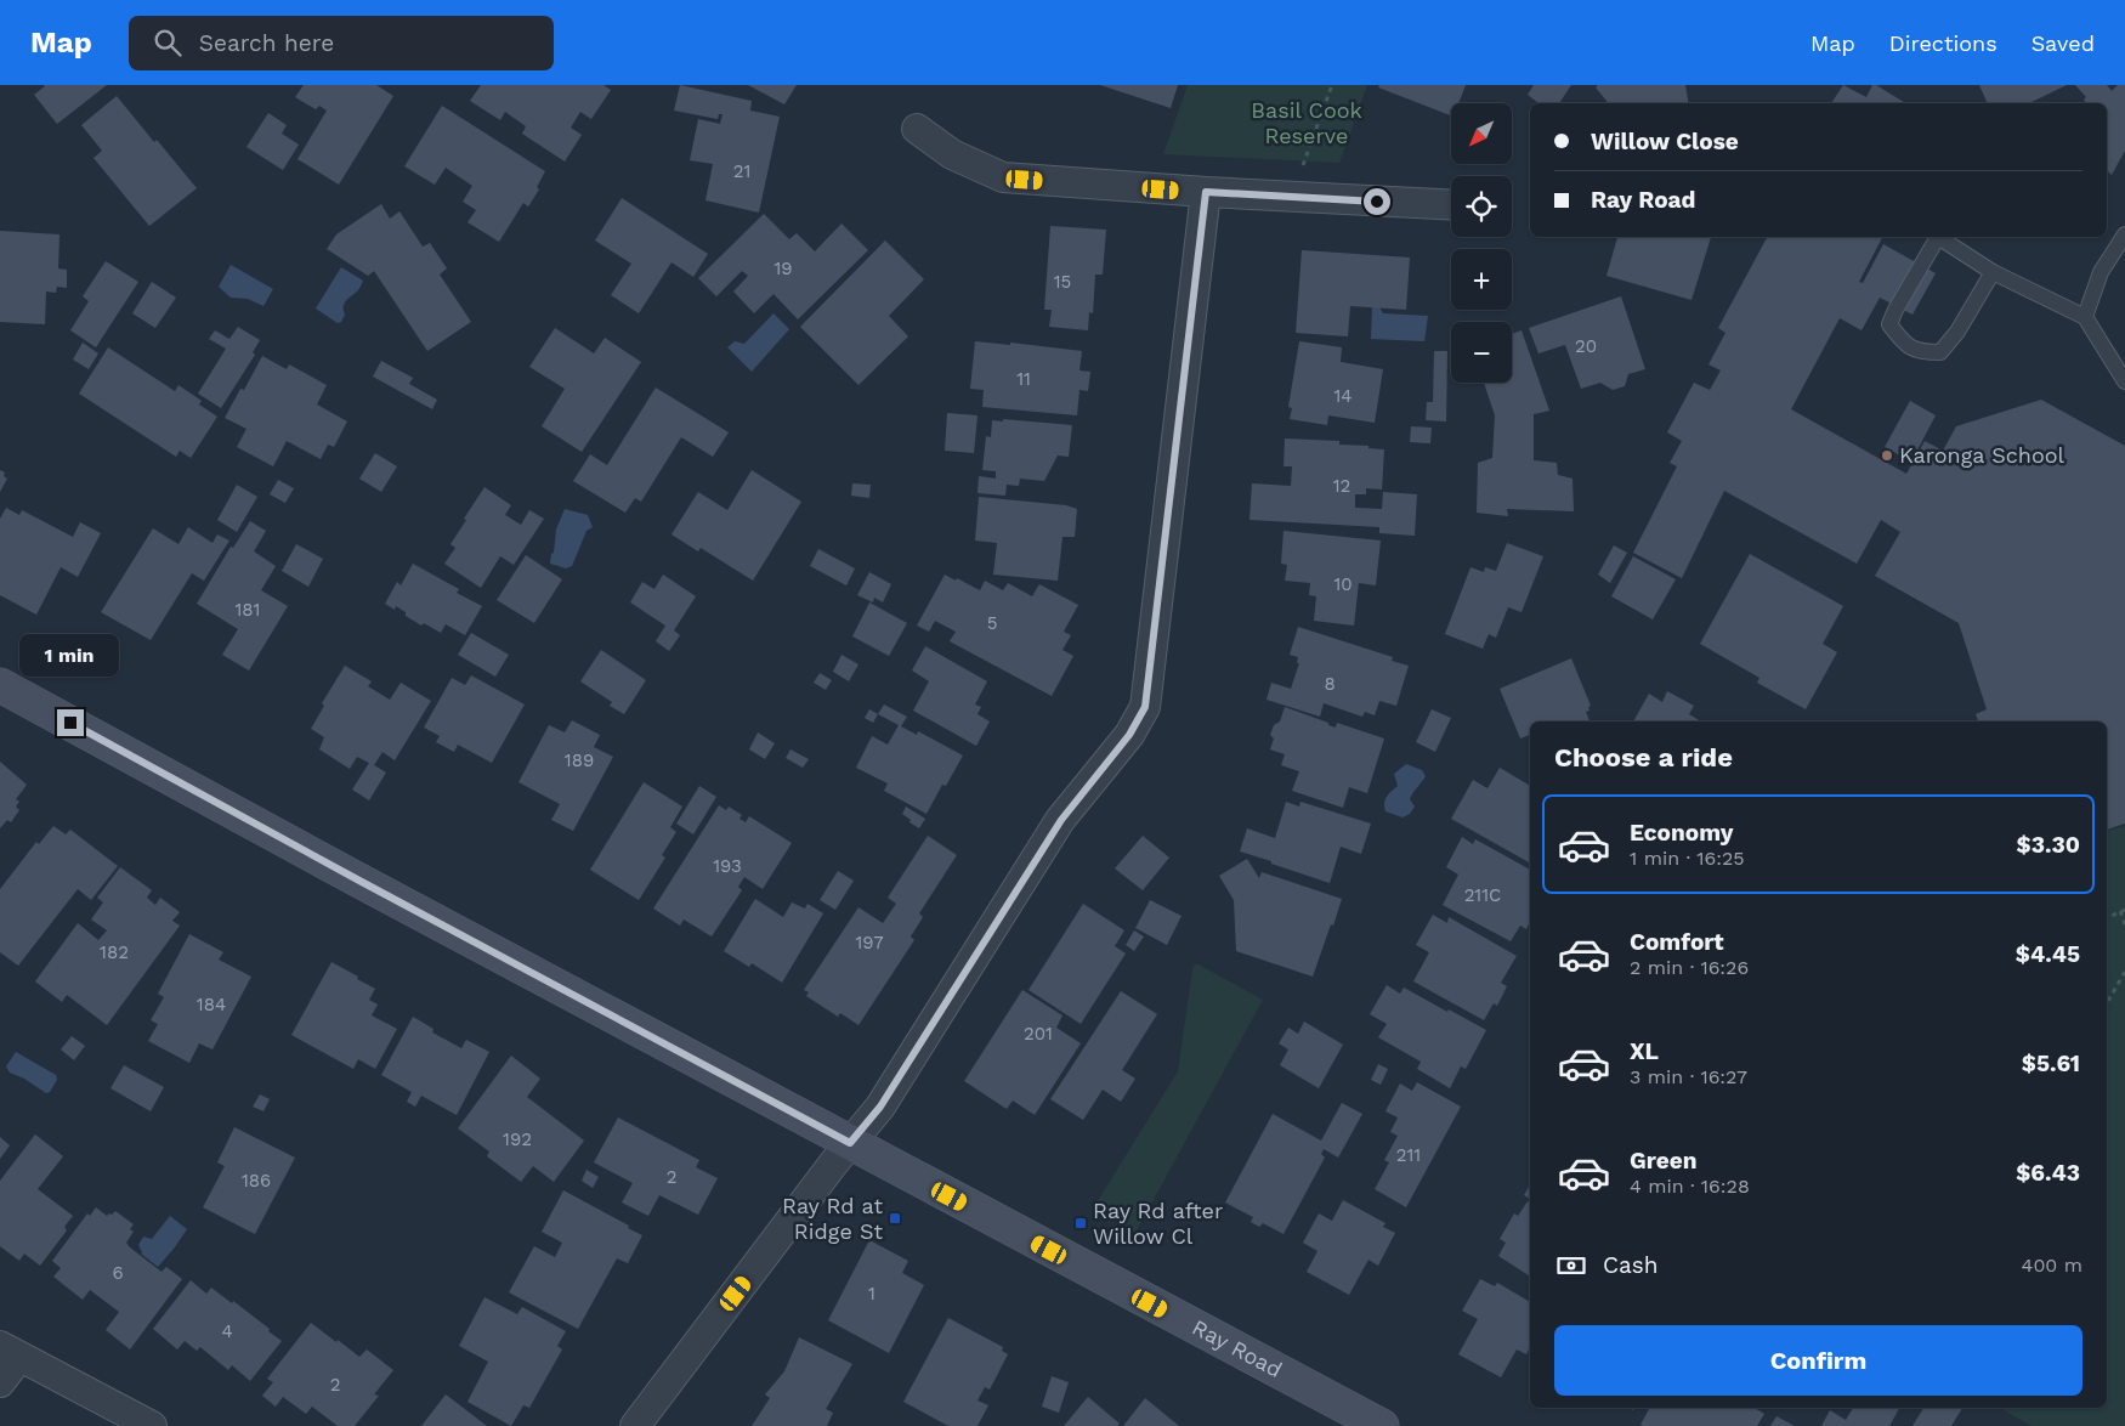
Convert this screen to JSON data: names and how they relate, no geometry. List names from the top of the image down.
{
  "streets": {
    "street": ["Ray Road"]
  },
  "parks": ["Basil Cook Reserve"],
  "places": {
    "other": ["Karonga School"],
    "transit": ["Ray Rd at Ridge St", "Ray Rd after Willow Cl"]
  },
  "house_numbers": [
    "21",
    "19",
    "15",
    "20",
    "11",
    "14",
    "12",
    "10",
    "181",
    "5",
    "8",
    "189",
    "193",
    "211C",
    "197",
    "182",
    "184",
    "201",
    "192",
    "211",
    "2",
    "186",
    "6",
    "1",
    "4",
    "2"
  ],
  "north": "bottom left",
  "page": {
    "header": "Map",
    "search": "Search here",
    "nav": ["Map", "Directions", "Saved"],
    "map_buttons": ["+", "−"],
    "banner": ["Willow Close", "Ray Road"],
    "bubble": "1 min",
    "heading": "Choose a ride",
    "list": [
      {
        "name": "Economy",
        "note": "1 min · 16:25",
        "value": "$3.30"
      },
      {
        "name": "Comfort",
        "note": "2 min · 16:26",
        "value": "$4.45"
      },
      {
        "name": "XL",
        "note": "3 min · 16:27",
        "value": "$5.61"
      },
      {
        "name": "Green",
        "note": "4 min · 16:28",
        "value": "$6.43"
      }
    ],
    "pay": ["Cash", "400 m"],
    "buttons": "Confirm"
  }
}
